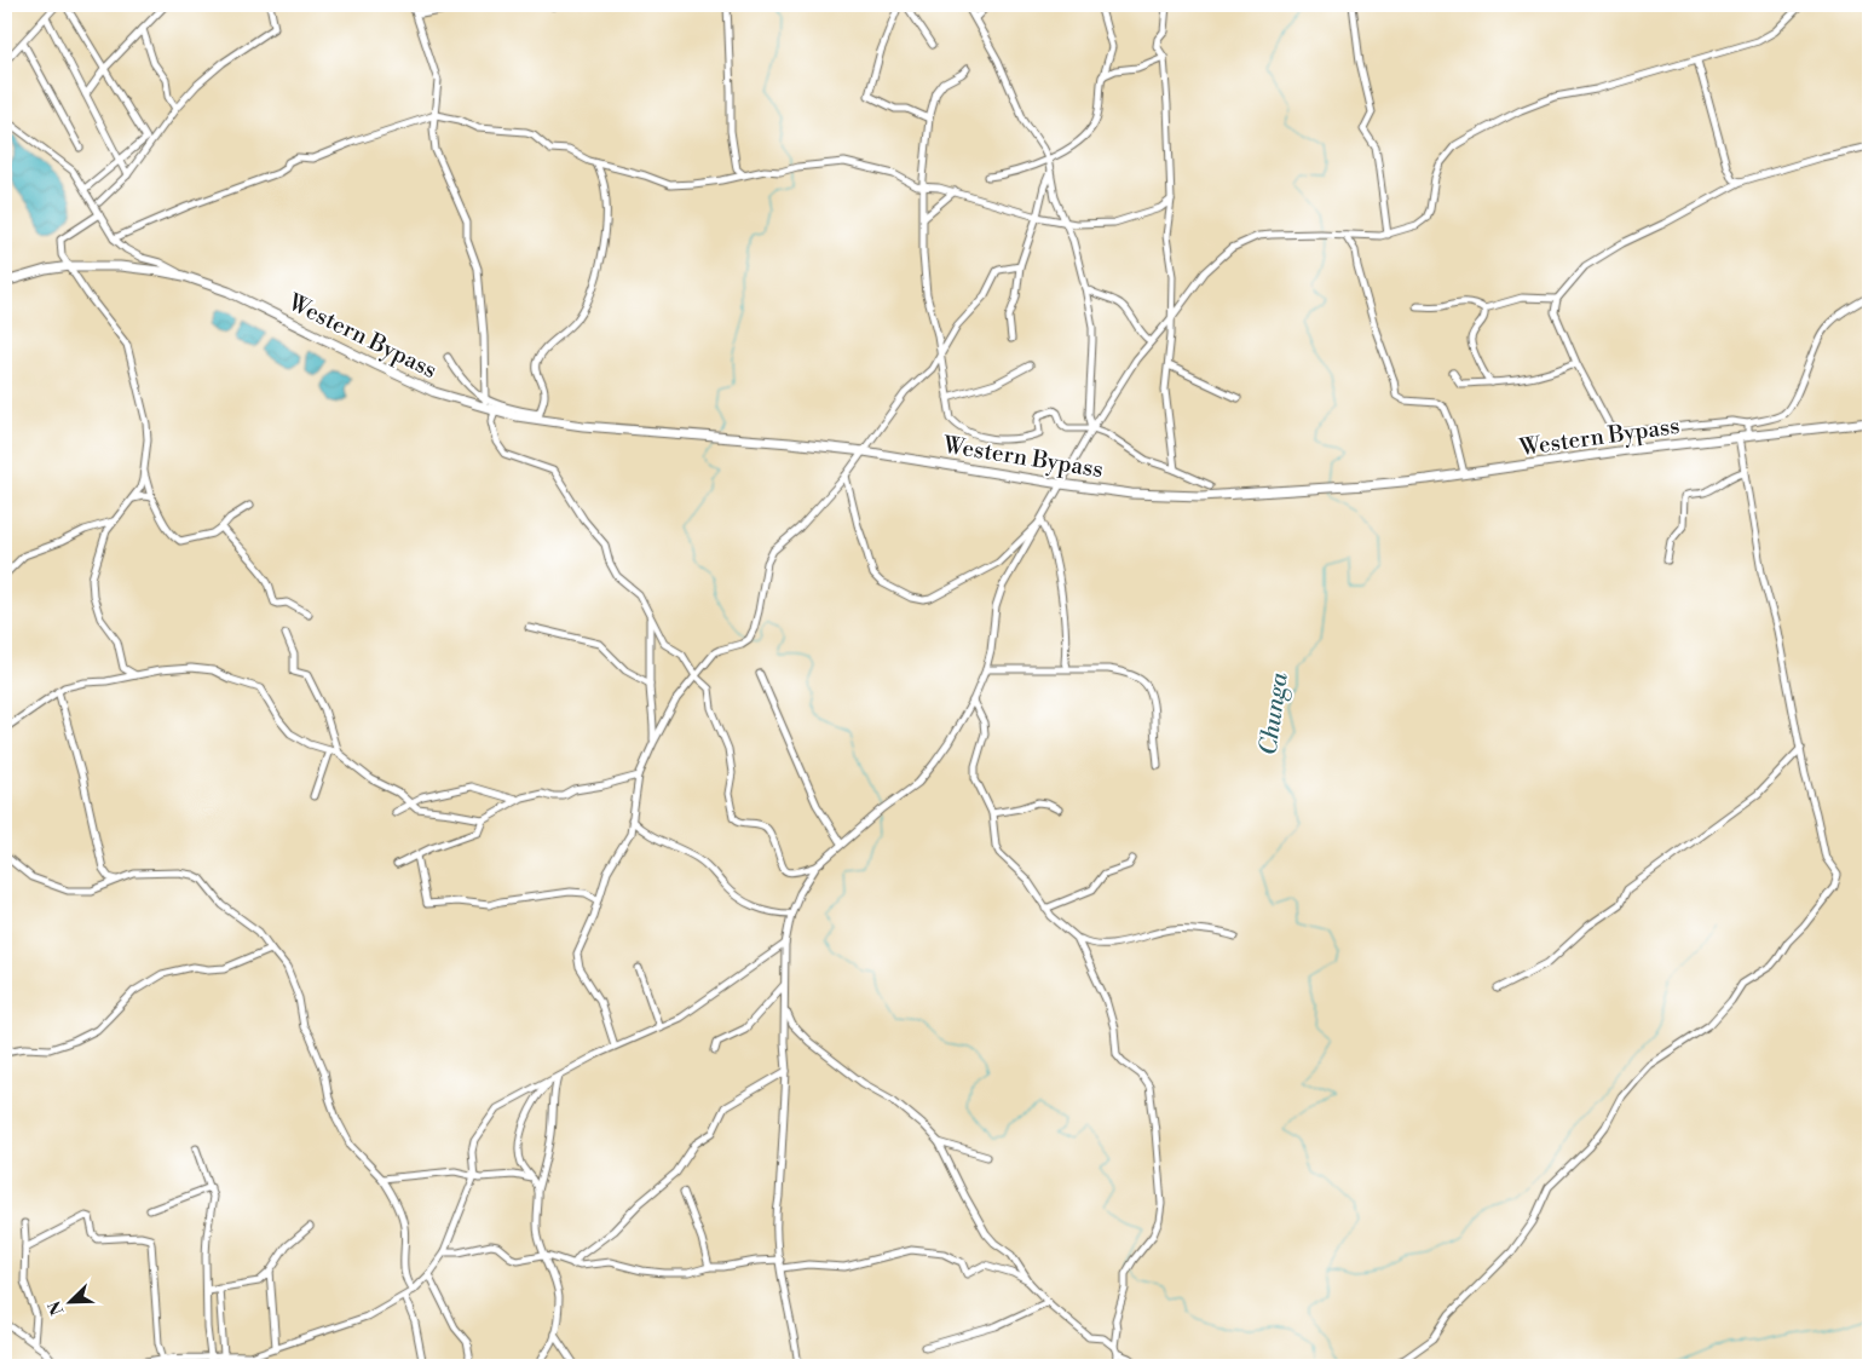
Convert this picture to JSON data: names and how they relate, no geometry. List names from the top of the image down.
{
  "streets": {
    "main road": ["Western Bypass"]
  },
  "water": ["Chunga"],
  "north": "bottom left"
}
